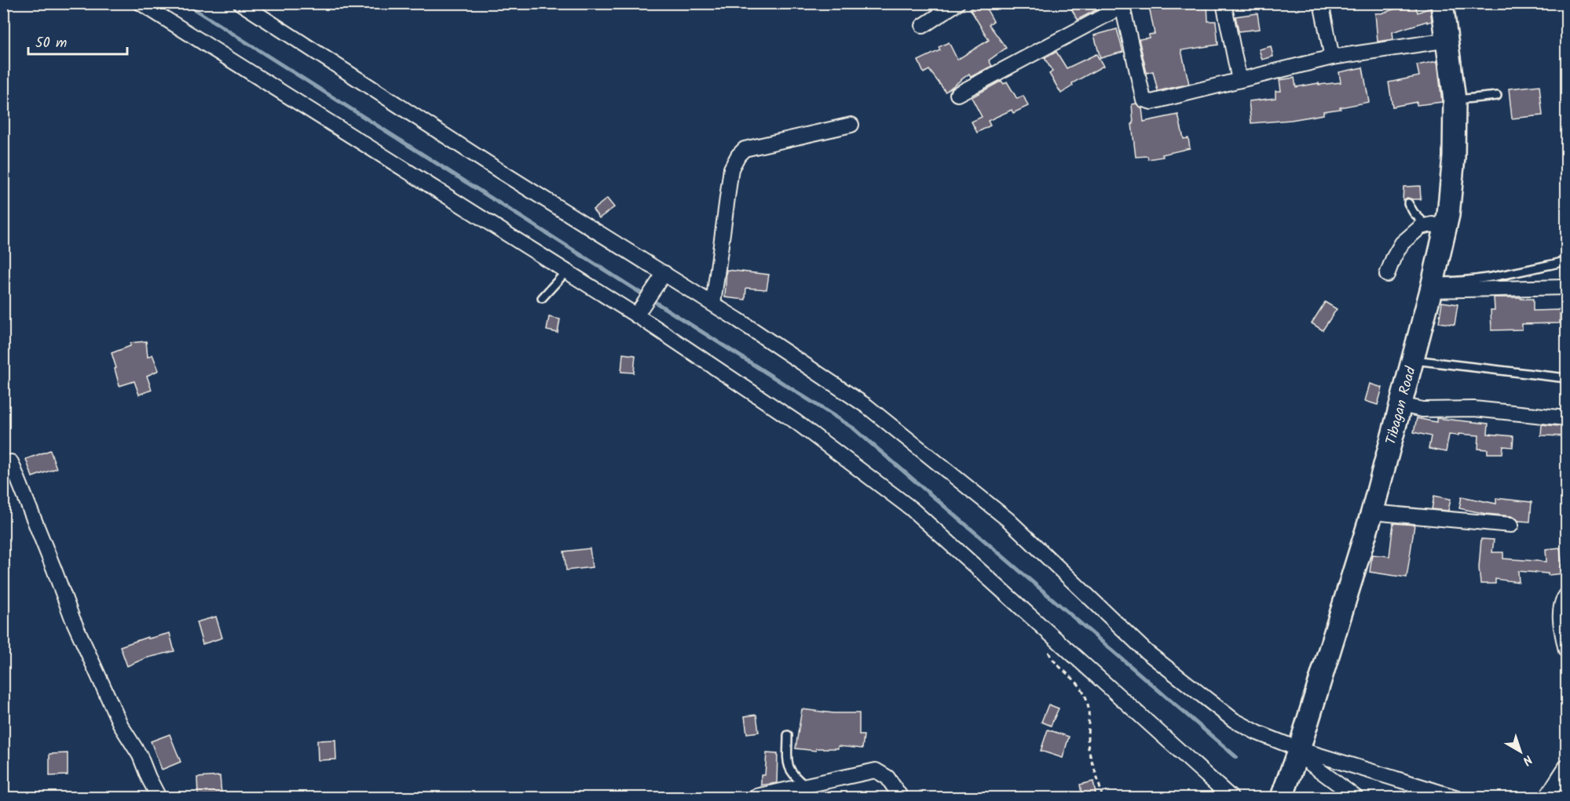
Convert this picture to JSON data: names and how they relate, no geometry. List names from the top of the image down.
{
  "streets": {
    "main road": ["Tibagan Road"]
  },
  "scale_bar": "50 m",
  "north": "bottom right"
}
